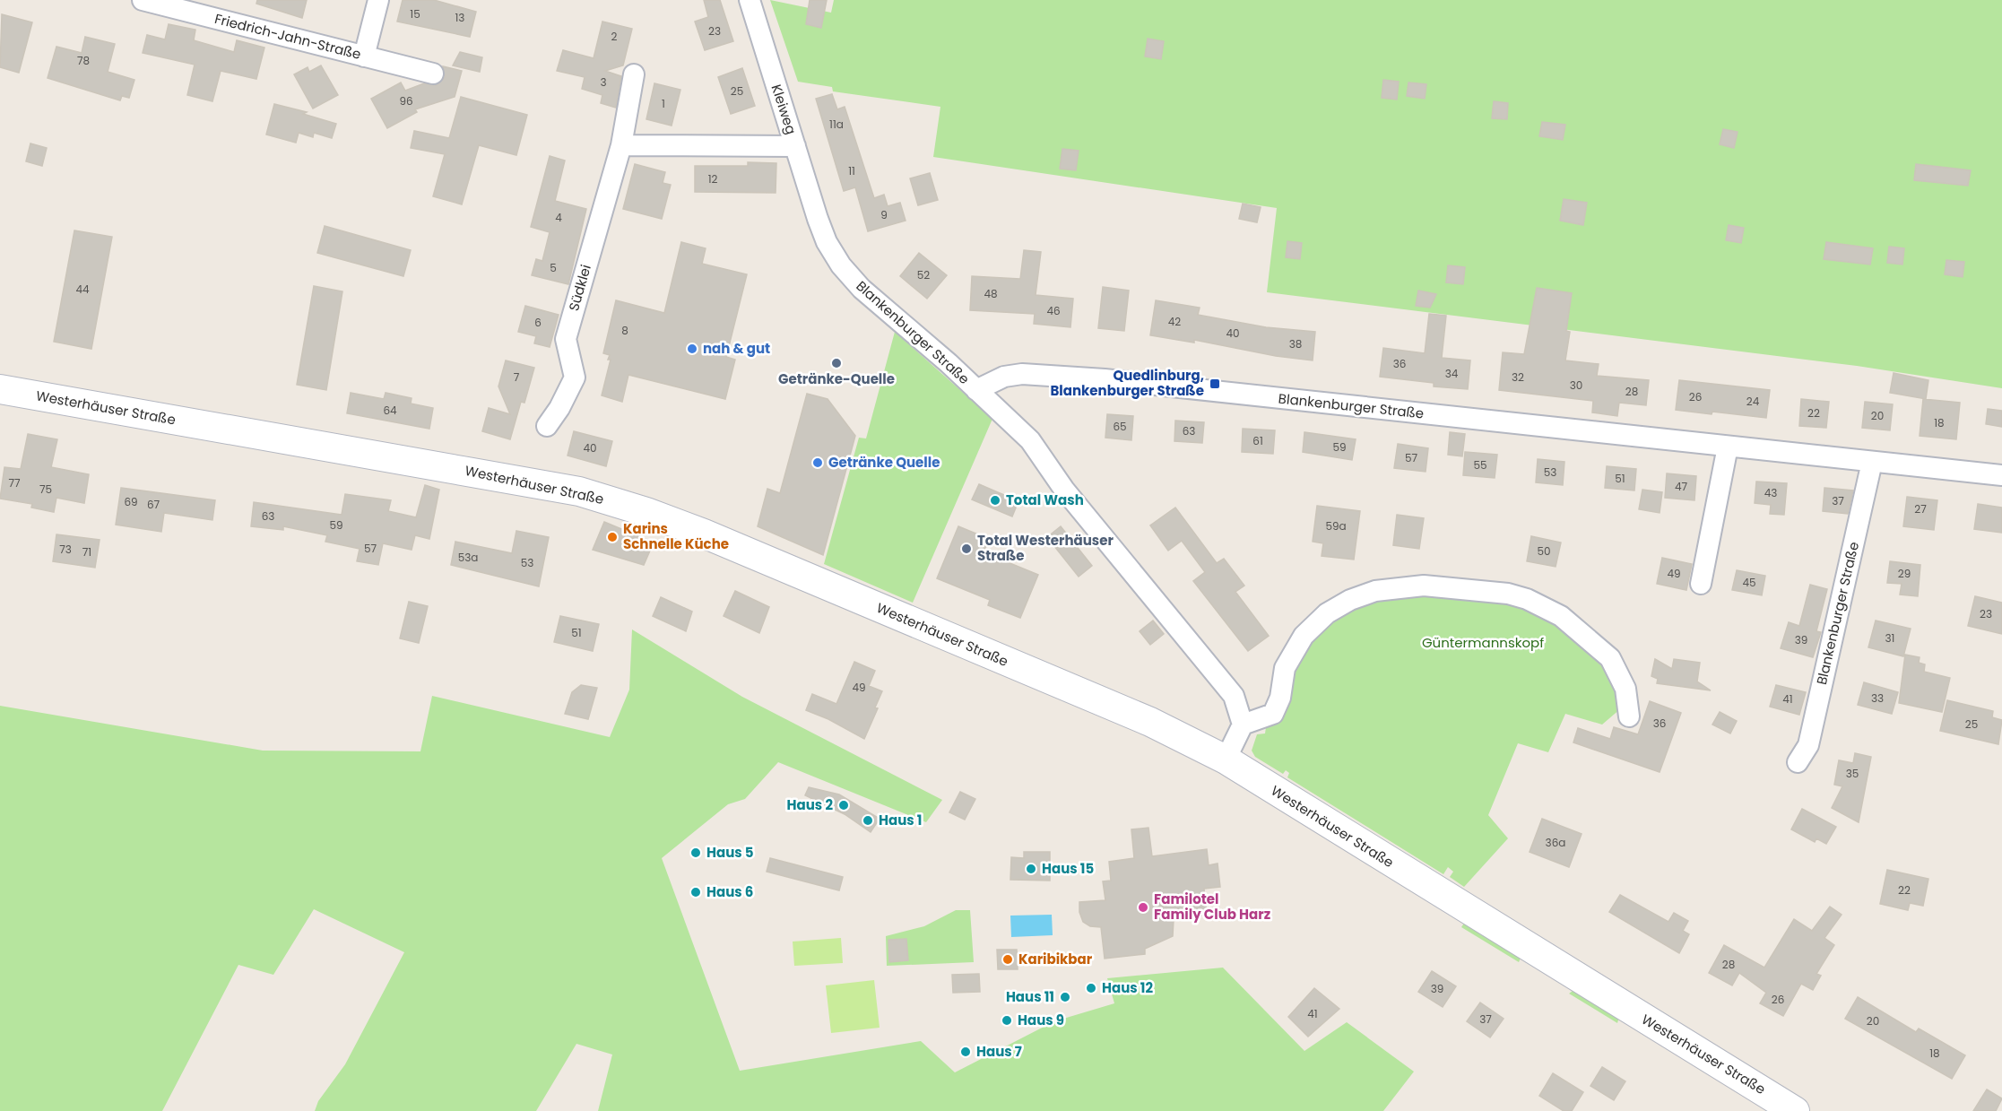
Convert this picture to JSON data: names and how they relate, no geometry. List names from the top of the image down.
{
  "streets": {
    "main road": ["Westerhäuser Straße"],
    "street": [
      "Friedrich-Jahn-Straße",
      "Kleiweg",
      "Südklei",
      "Blankenburger Straße"
    ]
  },
  "crossings": [
    ["Kleiweg", "Blankenburger Straße"]
  ],
  "parks": ["Güntermannskopf"],
  "places": {
    "other": [
      "nah & gut",
      "Getränke-Quelle",
      "Getränke Quelle",
      "Total Wash",
      "Karins Schnelle Küche",
      "Total Westerhäuser Straße",
      "Haus 2",
      "Haus 1",
      "Haus 5",
      "Haus 15",
      "Haus 6",
      "Familotel Family Club Harz",
      "Karibikbar",
      "Haus 12",
      "Haus 11",
      "Haus 9",
      "Haus 7"
    ],
    "transit": ["Quedlinburg, Blankenburger Straße"]
  },
  "house_numbers": [
    "15",
    "13",
    "23",
    "2",
    "78",
    "3",
    "25",
    "96",
    "1",
    "11a",
    "11",
    "12",
    "9",
    "4",
    "5",
    "52",
    "44",
    "48",
    "46",
    "42",
    "6",
    "8",
    "40",
    "38",
    "36",
    "34",
    "7",
    "32",
    "30",
    "28",
    "26",
    "24",
    "64",
    "22",
    "20",
    "18",
    "65",
    "63",
    "61",
    "59",
    "40",
    "57",
    "55",
    "53",
    "51",
    "77",
    "47",
    "75",
    "43",
    "37",
    "69",
    "67",
    "27",
    "63",
    "59",
    "59a",
    "57",
    "73",
    "50",
    "71",
    "53a",
    "53",
    "49",
    "29",
    "45",
    "23",
    "51",
    "31",
    "39",
    "49",
    "33",
    "41",
    "36",
    "25",
    "35",
    "36a",
    "22",
    "28",
    "39",
    "26",
    "41",
    "37",
    "20",
    "18"
  ]
}
